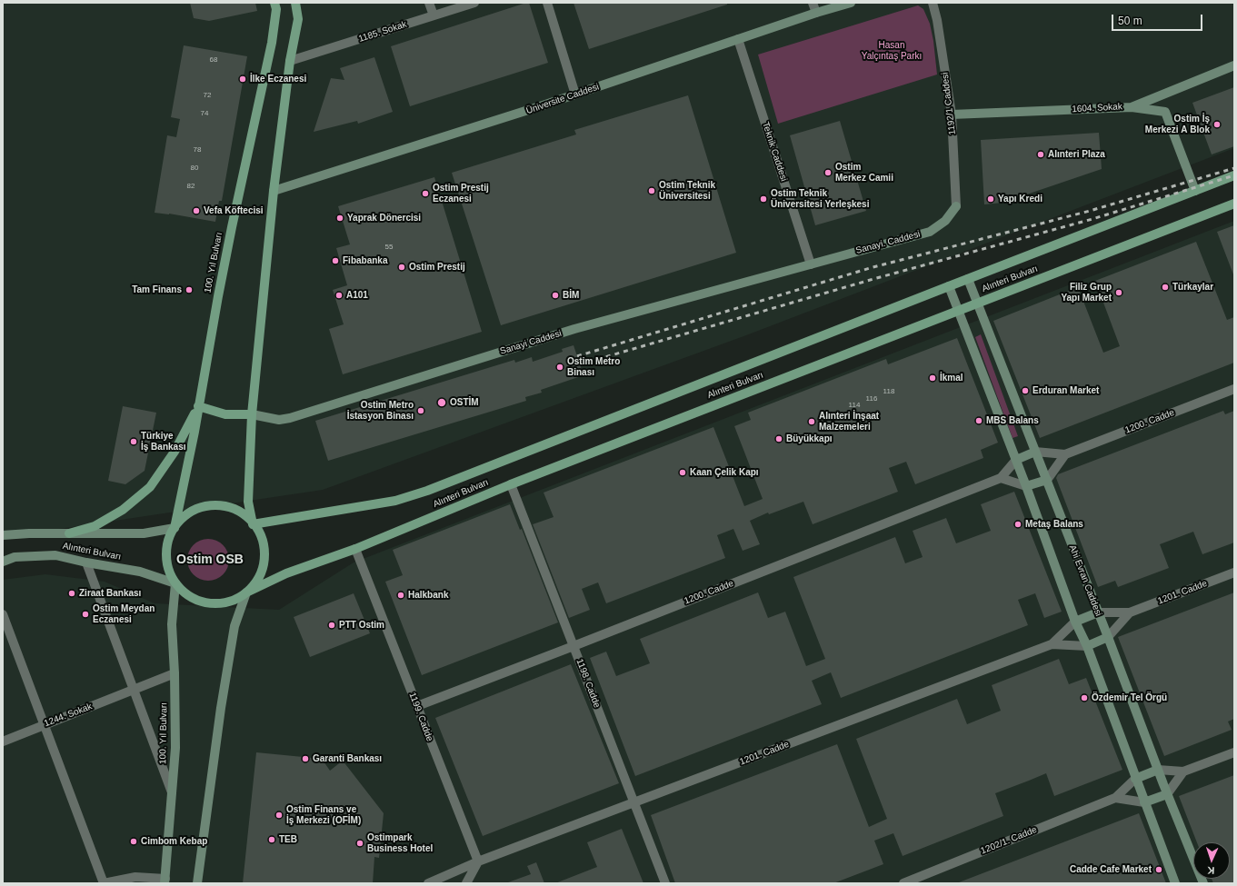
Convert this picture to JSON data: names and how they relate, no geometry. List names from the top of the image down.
{
  "streets": {
    "main road": [
      "Üniversite Caddesi",
      "1604. Sokak",
      "Sanayi. Caddesi",
      "100. Yıl Bulvarı",
      "Alınteri Bulvarı",
      "Sanayi Caddesi",
      "1200. Cadde",
      "Ahi Evran Caddesi",
      "1201. Cadde",
      "1202/1. Cadde"
    ],
    "street": [
      "1185. Sokak",
      "1192/1 Caddesi",
      "Teknik Caddesi",
      "1198. Cadde",
      "1244. Sokak",
      "1199. Cadde"
    ]
  },
  "crossings": [
    ["Üniversite Caddesi", "Teknik Caddesi"],
    ["1192/1 Caddesi", "1604. Sokak"],
    ["1192/1 Caddesi", "Sanayi. Caddesi"],
    ["Teknik Caddesi", "Sanayi. Caddesi"],
    ["Teknik Caddesi", "Sanayi Caddesi"],
    ["Sanayi. Caddesi", "Sanayi Caddesi"],
    ["100. Yıl Bulvarı", "Alınteri Bulvarı"],
    ["100. Yıl Bulvarı", "1244. Sokak"],
    ["Alınteri Bulvarı", "Ahi Evran Caddesi"],
    ["Alınteri Bulvarı", "1198. Cadde"],
    ["Alınteri Bulvarı", "1199. Cadde"],
    ["1200. Cadde", "Ahi Evran Caddesi"],
    ["1200. Cadde", "1198. Cadde"],
    ["1200. Cadde", "1199. Cadde"],
    ["Ahi Evran Caddesi", "1201. Cadde"],
    ["Ahi Evran Caddesi", "1202/1. Cadde"],
    ["1201. Cadde", "1198. Cadde"],
    ["1201. Cadde", "1199. Cadde"]
  ],
  "districts": ["Ostim OSB"],
  "parks": ["Hasan Yalçıntaş Parkı"],
  "places": [
    "İlke Eczanesi",
    "Ostim İş Merkezi A Blok",
    "Alınteri Plaza",
    "Ostim Merkez Camii",
    "Ostim Teknik Üniversitesi",
    "Ostim Prestij Eczanesi",
    "Ostim Teknik Üniversitesi Yerleşkesi",
    "Yapı Kredi",
    "Vefa Köftecisi",
    "Yaprak Dönercisi",
    "Fibabanka",
    "Ostim Prestij",
    "Türkaylar",
    "Tam Finans",
    "Filiz Grup Yapı Market",
    "A101",
    "BİM",
    "Ostim Metro Binası",
    "İkmal",
    "Erduran Market",
    "OSTİM",
    "Ostim Metro İstasyon Binası",
    "MBS Balans",
    "Alınteri İnşaat Malzemeleri",
    "Büyükkapı",
    "Türkiye İş Bankası",
    "Kaan Çelik Kapı",
    "Metaş Balans",
    "Ziraat Bankası",
    "Halkbank",
    "Ostim Meydan Eczanesi",
    "PTT Ostim",
    "Özdemir Tel Örgü",
    "Garanti Bankası",
    "Ostim Finans ve İş Merkezi (OFİM)",
    "TEB",
    "Cimbom Kebap",
    "Ostimpark Business Hotel",
    "Cadde Cafe Market"
  ],
  "house_numbers": [
    "68",
    "72",
    "74",
    "78",
    "80",
    "82",
    "55",
    "118",
    "116",
    "114"
  ],
  "scale_bar": "50 m",
  "north": "bottom"
}
